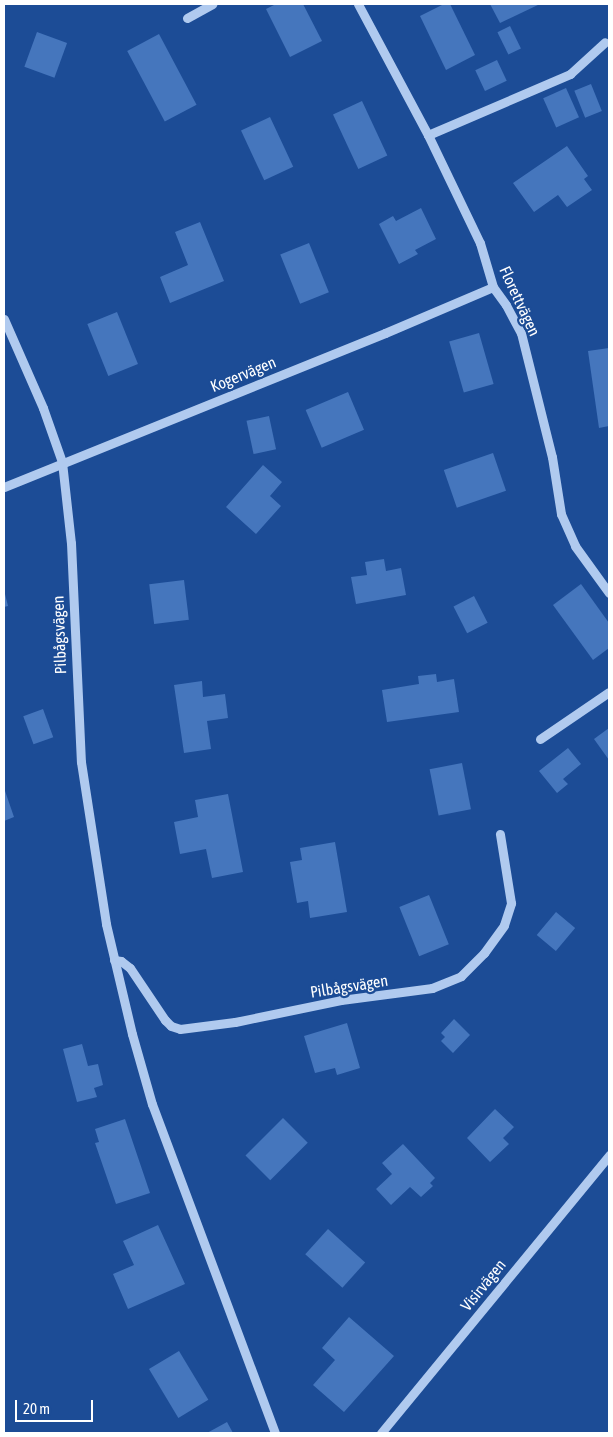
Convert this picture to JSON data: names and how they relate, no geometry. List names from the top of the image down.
{
  "streets": {
    "street": [
      "Florettvägen",
      "Kogervägen",
      "Pilbågsvägen",
      "Visirvägen"
    ]
  },
  "crossings": [
    ["Florettvägen", "Kogervägen"],
    ["Kogervägen", "Pilbågsvägen"]
  ],
  "scale_bar": "20 m"
}
